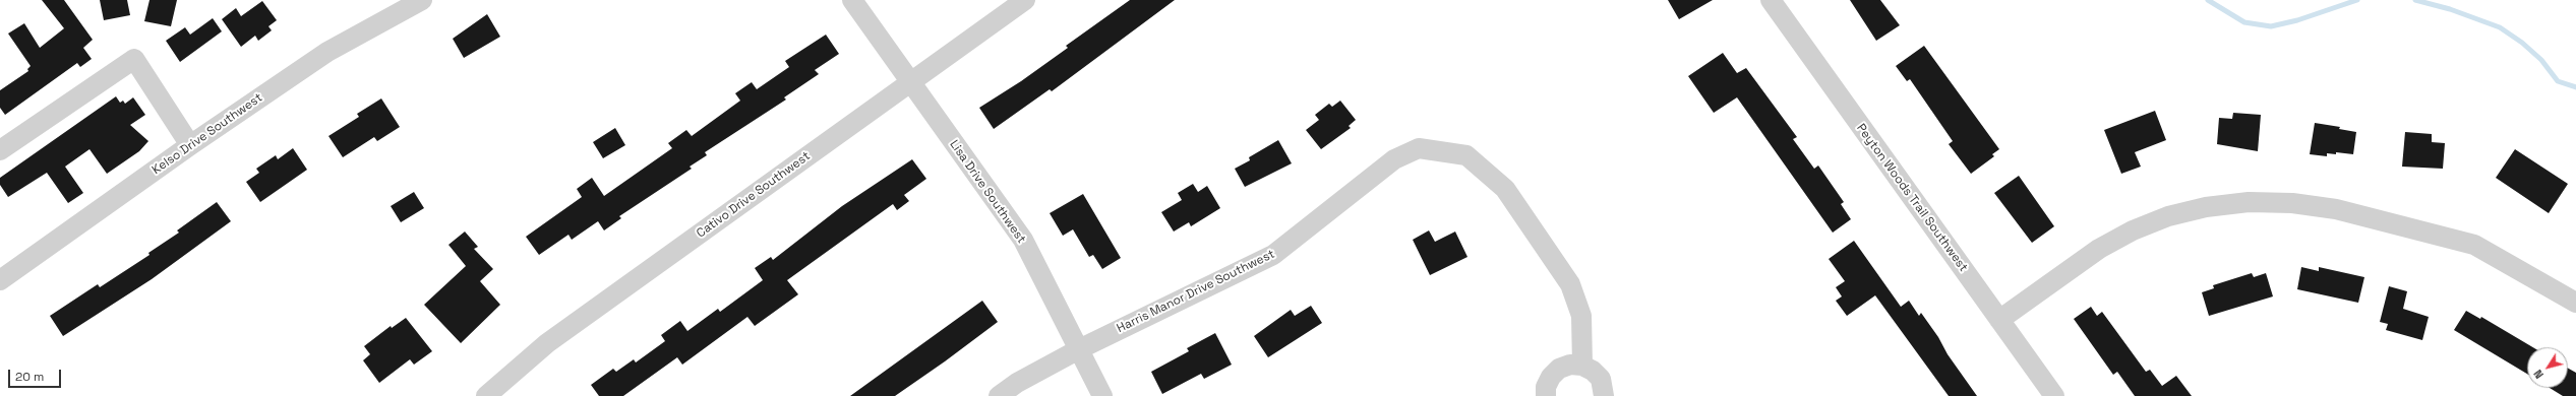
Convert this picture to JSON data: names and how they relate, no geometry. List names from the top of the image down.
{
  "streets": {
    "street": [
      "Kelso Drive Southwest",
      "Lisa Drive Southwest",
      "Cativo Drive Southwest",
      "Peyton Woods Trail Southwest",
      "Harris Manor Drive Southwest"
    ]
  },
  "crossings": [
    ["Lisa Drive Southwest", "Cativo Drive Southwest"],
    ["Lisa Drive Southwest", "Harris Manor Drive Southwest"]
  ],
  "scale_bar": "20 m",
  "north": "bottom left"
}
